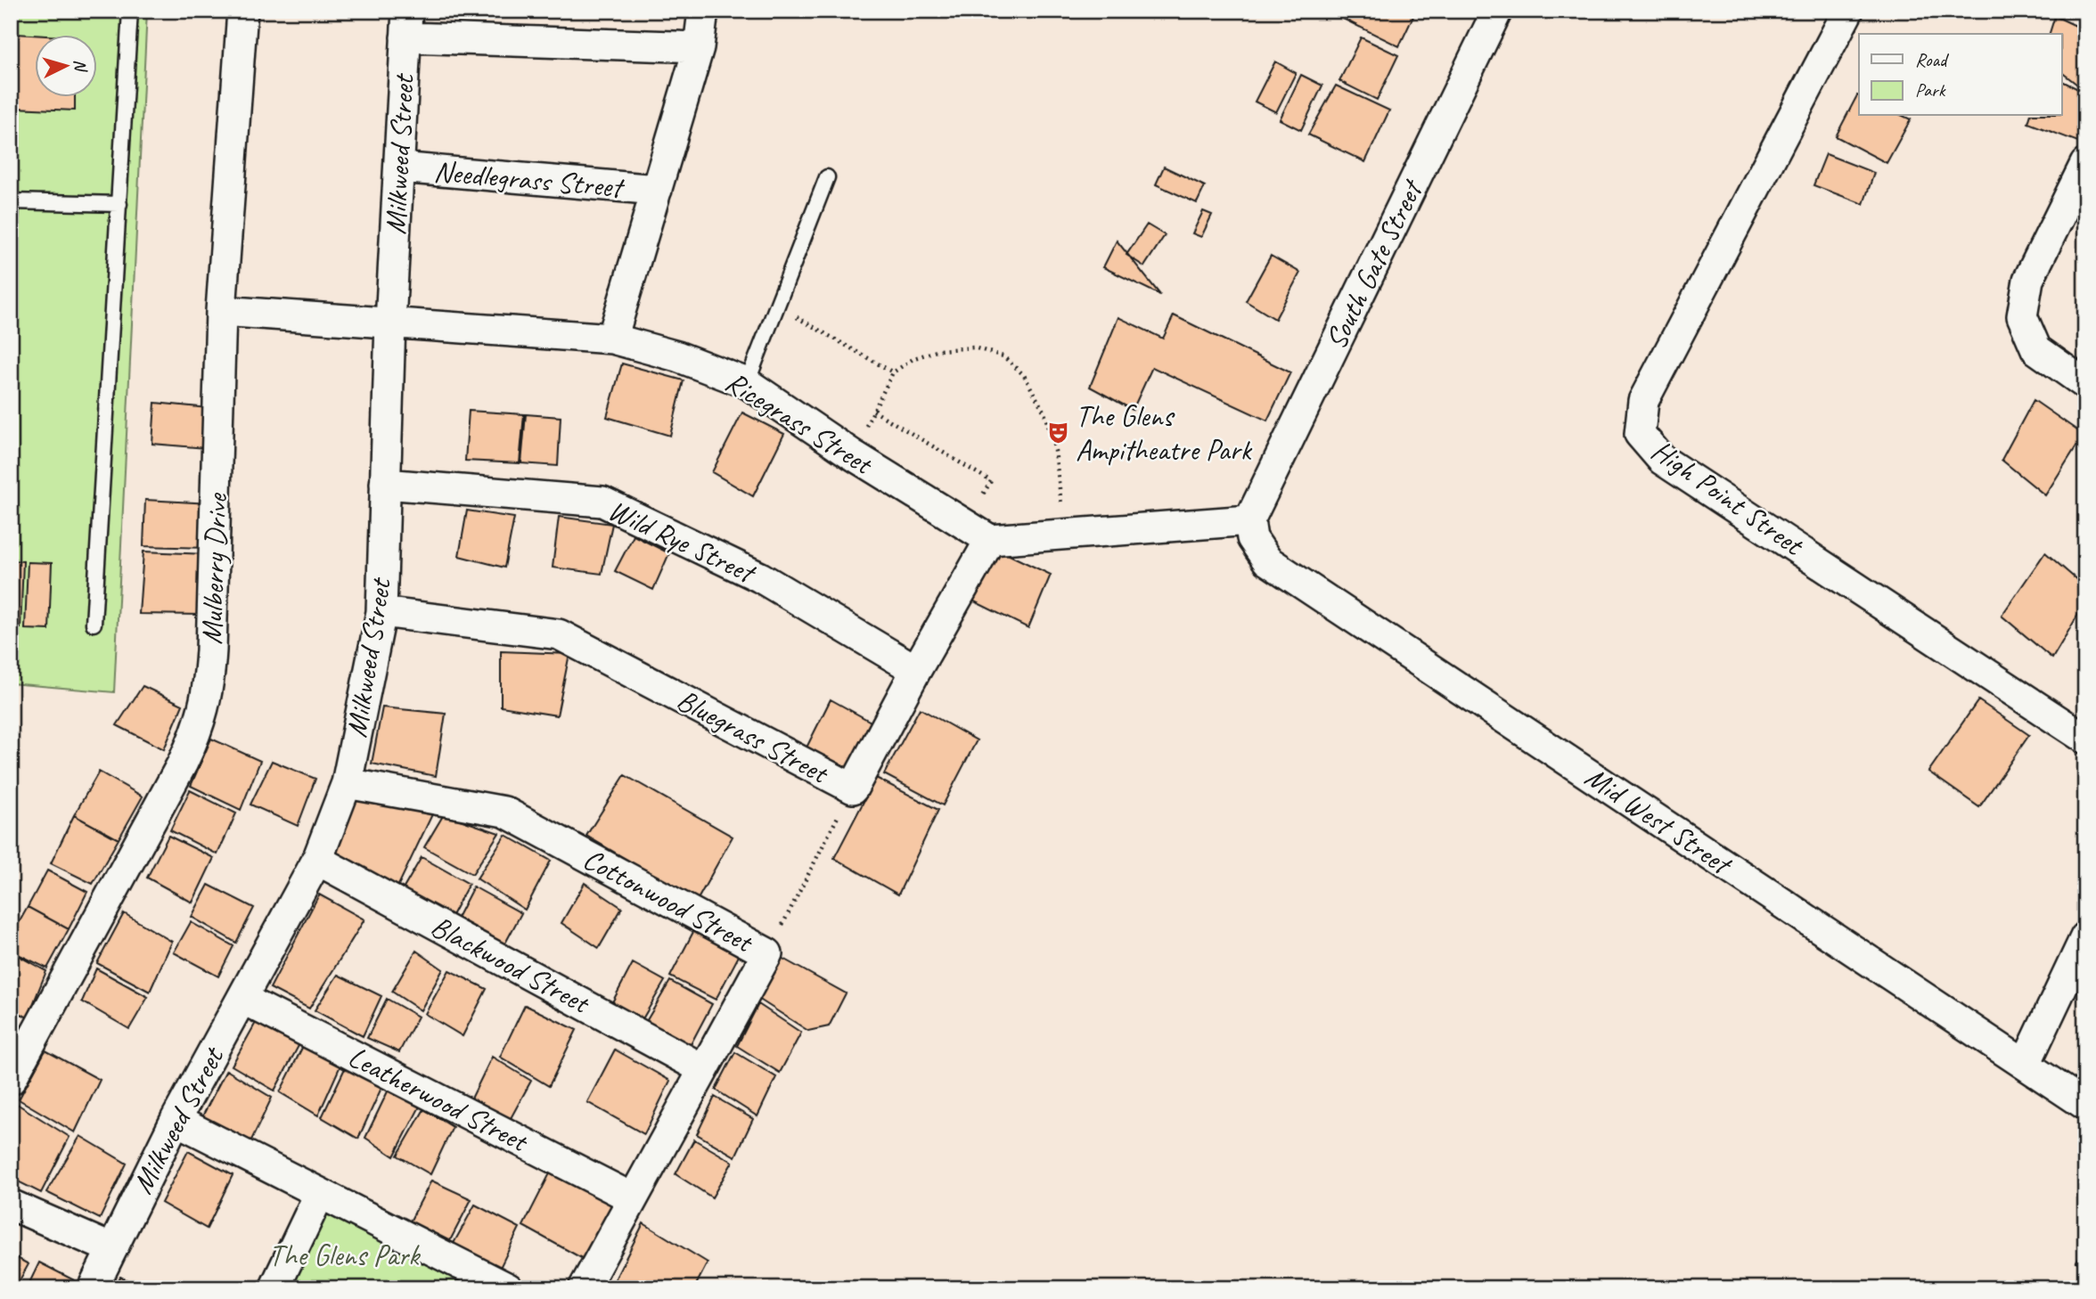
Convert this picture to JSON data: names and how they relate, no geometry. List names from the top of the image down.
{
  "streets": {
    "street": [
      "Milkweed Street",
      "Needlegrass Street",
      "South Gate Street",
      "Ricegrass Street",
      "High Point Street",
      "Wild Rye Street",
      "Mulberry Drive",
      "Bluegrass Street",
      "Mid West Street",
      "Cottonwood Street",
      "Blackwood Street",
      "Leatherwood Street"
    ]
  },
  "crossings": [
    ["Milkweed Street", "Needlegrass Street"],
    ["Milkweed Street", "Ricegrass Street"],
    ["Milkweed Street", "Wild Rye Street"],
    ["Milkweed Street", "Bluegrass Street"],
    ["Milkweed Street", "Cottonwood Street"],
    ["Milkweed Street", "Blackwood Street"],
    ["Milkweed Street", "Leatherwood Street"],
    ["South Gate Street", "Mid West Street"],
    ["Ricegrass Street", "Mulberry Drive"],
    ["Ricegrass Street", "Bluegrass Street"],
    ["Wild Rye Street", "Bluegrass Street"],
    ["Cottonwood Street", "Blackwood Street"],
    ["Cottonwood Street", "Leatherwood Street"]
  ],
  "parks": ["The Glens Park"],
  "places": {
    "theatre": ["The Glens Ampitheatre Park"]
  },
  "legend": ["Road", "Park"],
  "north": "right"
}
